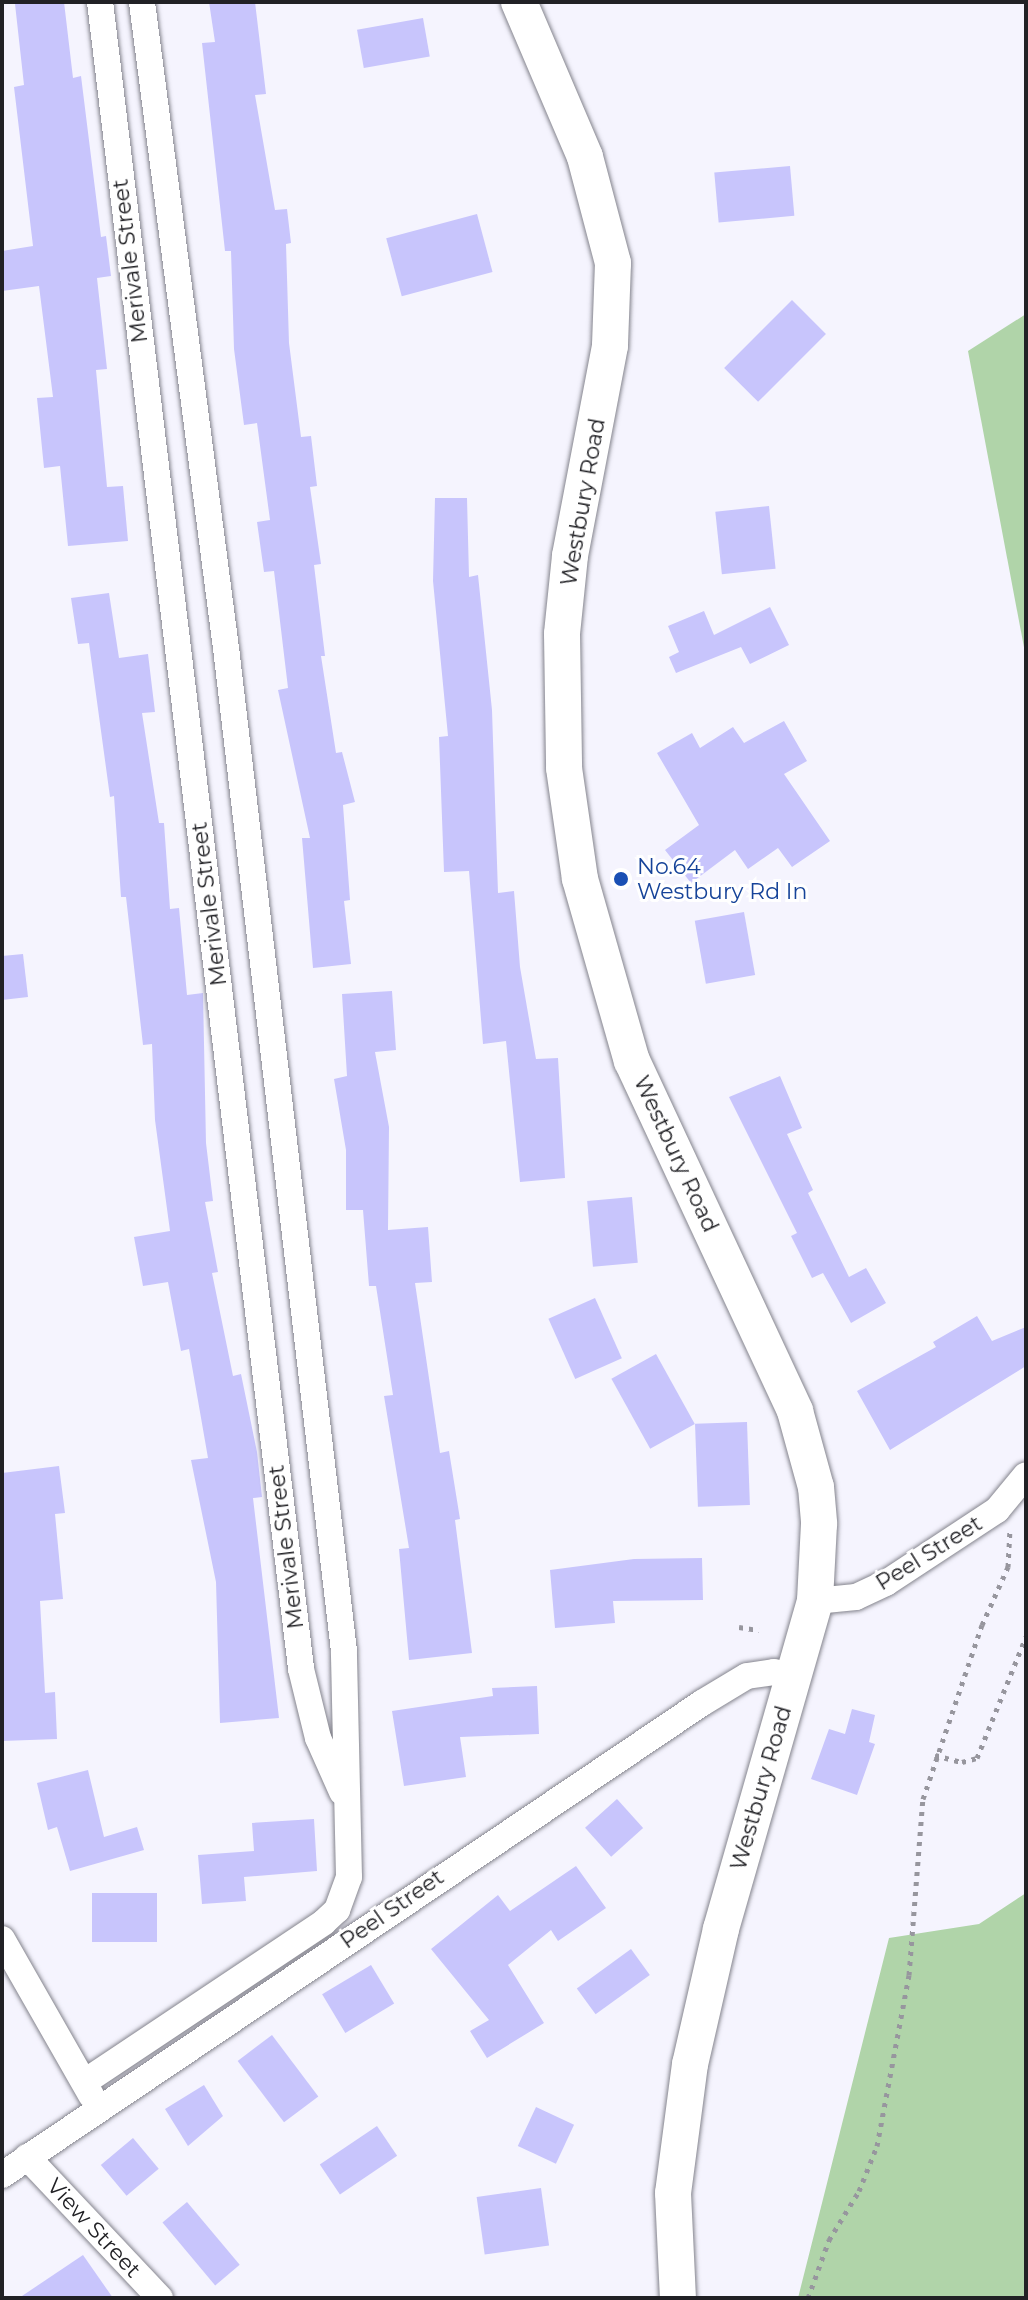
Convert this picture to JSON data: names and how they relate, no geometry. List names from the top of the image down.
{
  "streets": {
    "main road": ["Westbury Road"],
    "street": ["Merivale Street", "Peel Street", "View Street"]
  },
  "crossings": [
    ["Westbury Road", "Peel Street"],
    ["Peel Street", "View Street"]
  ],
  "places": ["No.64 Westbury Rd In"]
}
